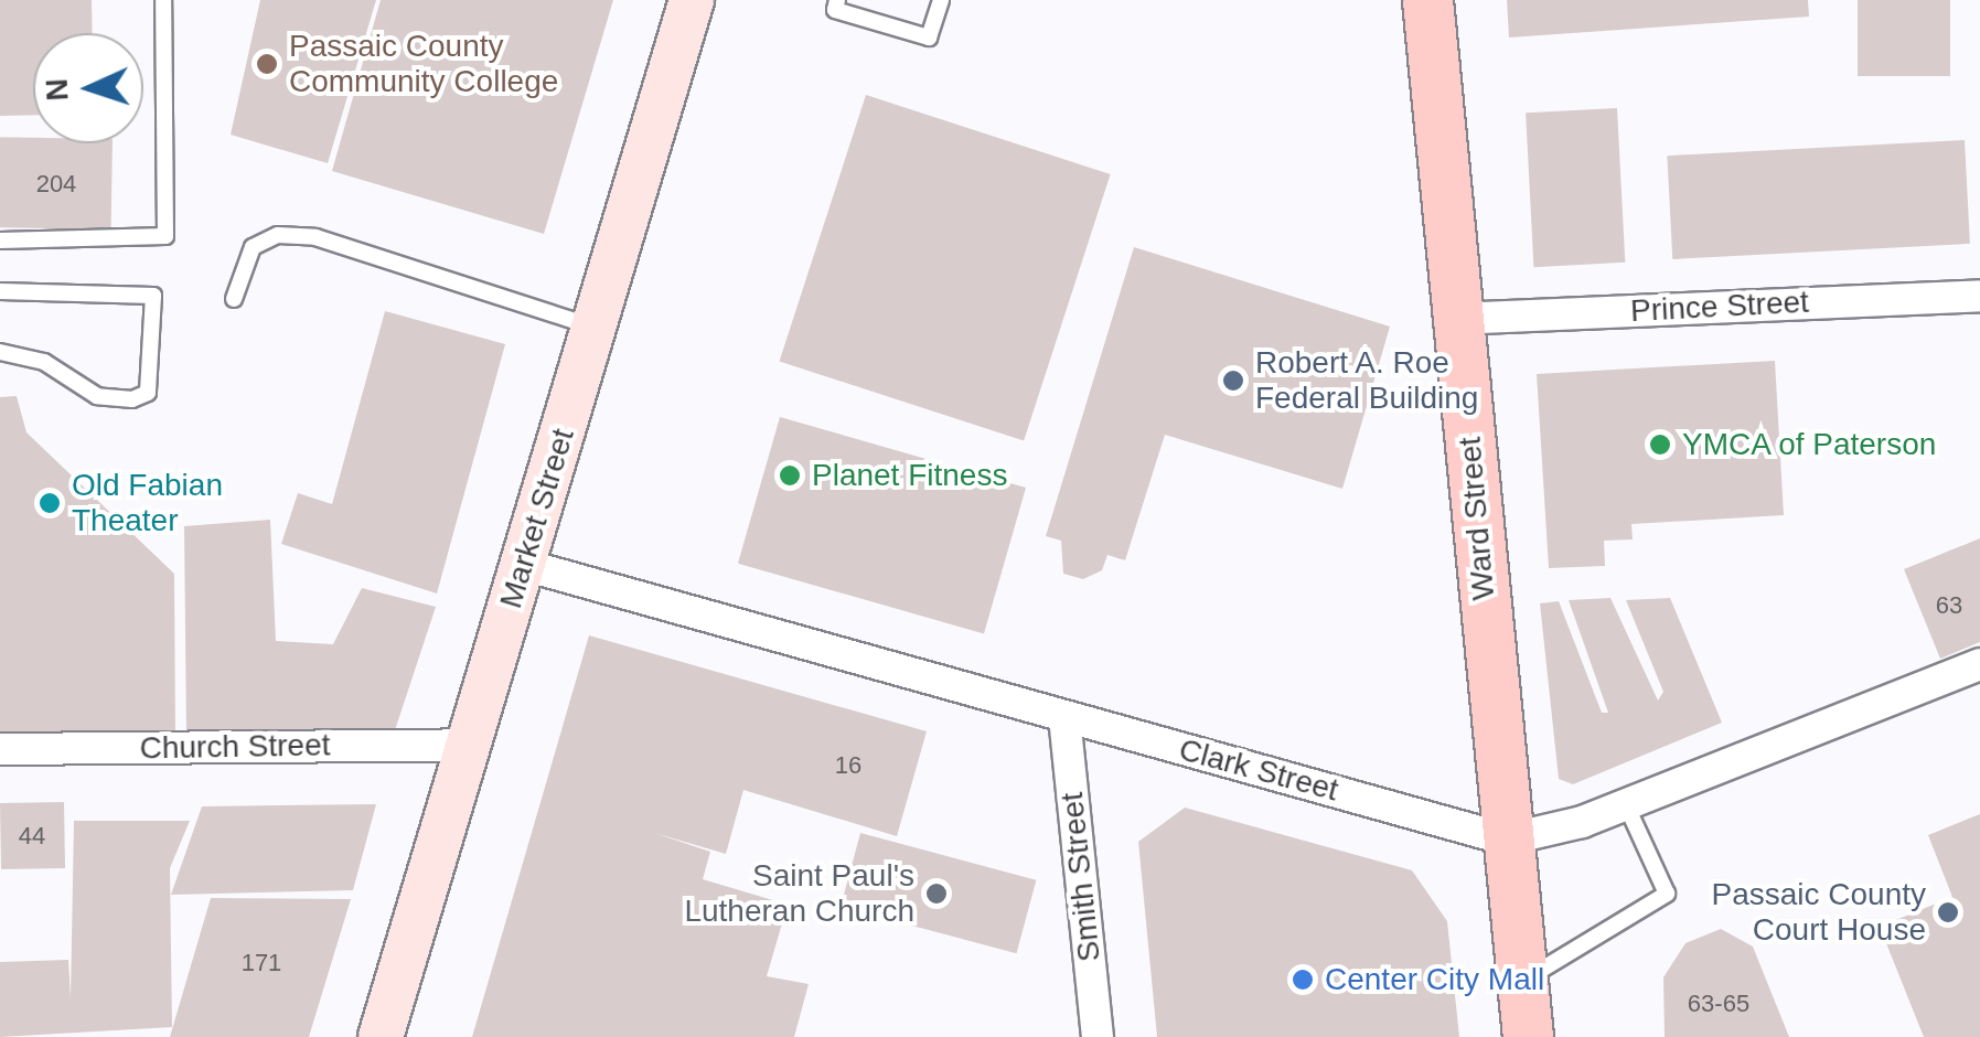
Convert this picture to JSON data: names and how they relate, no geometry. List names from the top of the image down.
{
  "streets": {
    "main road": ["Market Street", "Ward Street"],
    "street": [
      "Prince Street",
      "Church Street",
      "Clark Street",
      "Smith Street"
    ]
  },
  "crossings": [
    ["Prince Street", "Ward Street"],
    ["Market Street", "Church Street"],
    ["Market Street", "Clark Street"],
    ["Ward Street", "Clark Street"],
    ["Clark Street", "Smith Street"]
  ],
  "places": [
    "Passaic County Community College",
    "Robert A. Roe Federal Building",
    "YMCA of Paterson",
    "Planet Fitness",
    "Old Fabian Theater",
    "Saint Paul's Lutheran Church",
    "Passaic County Court House",
    "Center City Mall"
  ],
  "house_numbers": [
    "204",
    "63",
    "16",
    "44",
    "171",
    "63-65"
  ],
  "north": "left"
}
